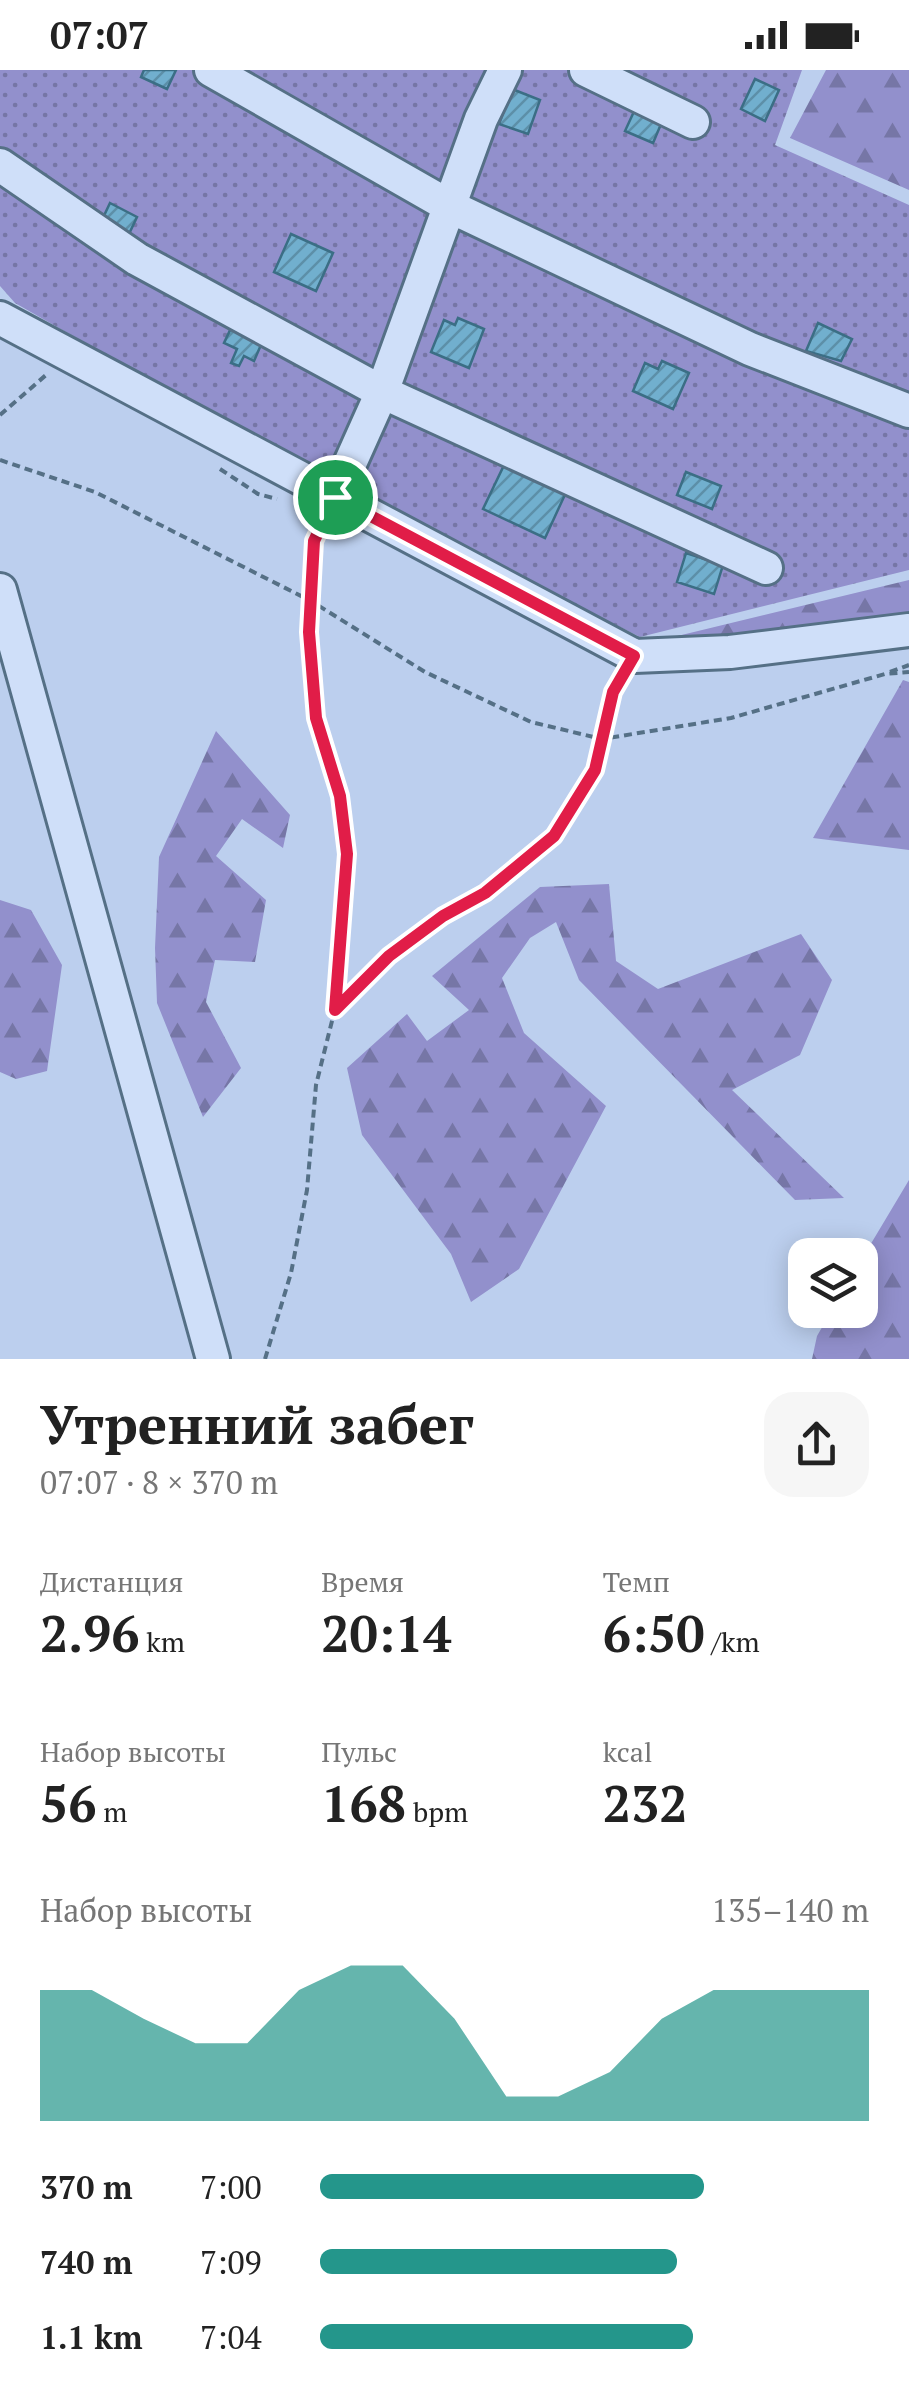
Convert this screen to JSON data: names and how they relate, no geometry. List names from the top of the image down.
{
  "page": {
    "status": "07:07",
    "heading": ["Утренний забег", "07:07 · 8 × 370 m"],
    "stats": [
      ["Дистанция", "2.96 km"],
      ["Время", "20:14"],
      ["Темп", "6:50 /km"],
      ["Набор высоты", "56 m"],
      ["Пульс", "168 bpm"],
      ["kcal", "232"]
    ],
    "chart": ["Набор высоты", "135–140 m"],
    "list": [
      {
        "name": "370 m",
        "note": "7:00"
      },
      {
        "name": "740 m",
        "note": "7:09"
      },
      {
        "name": "1.1 km",
        "note": "7:04"
      }
    ]
  }
}
